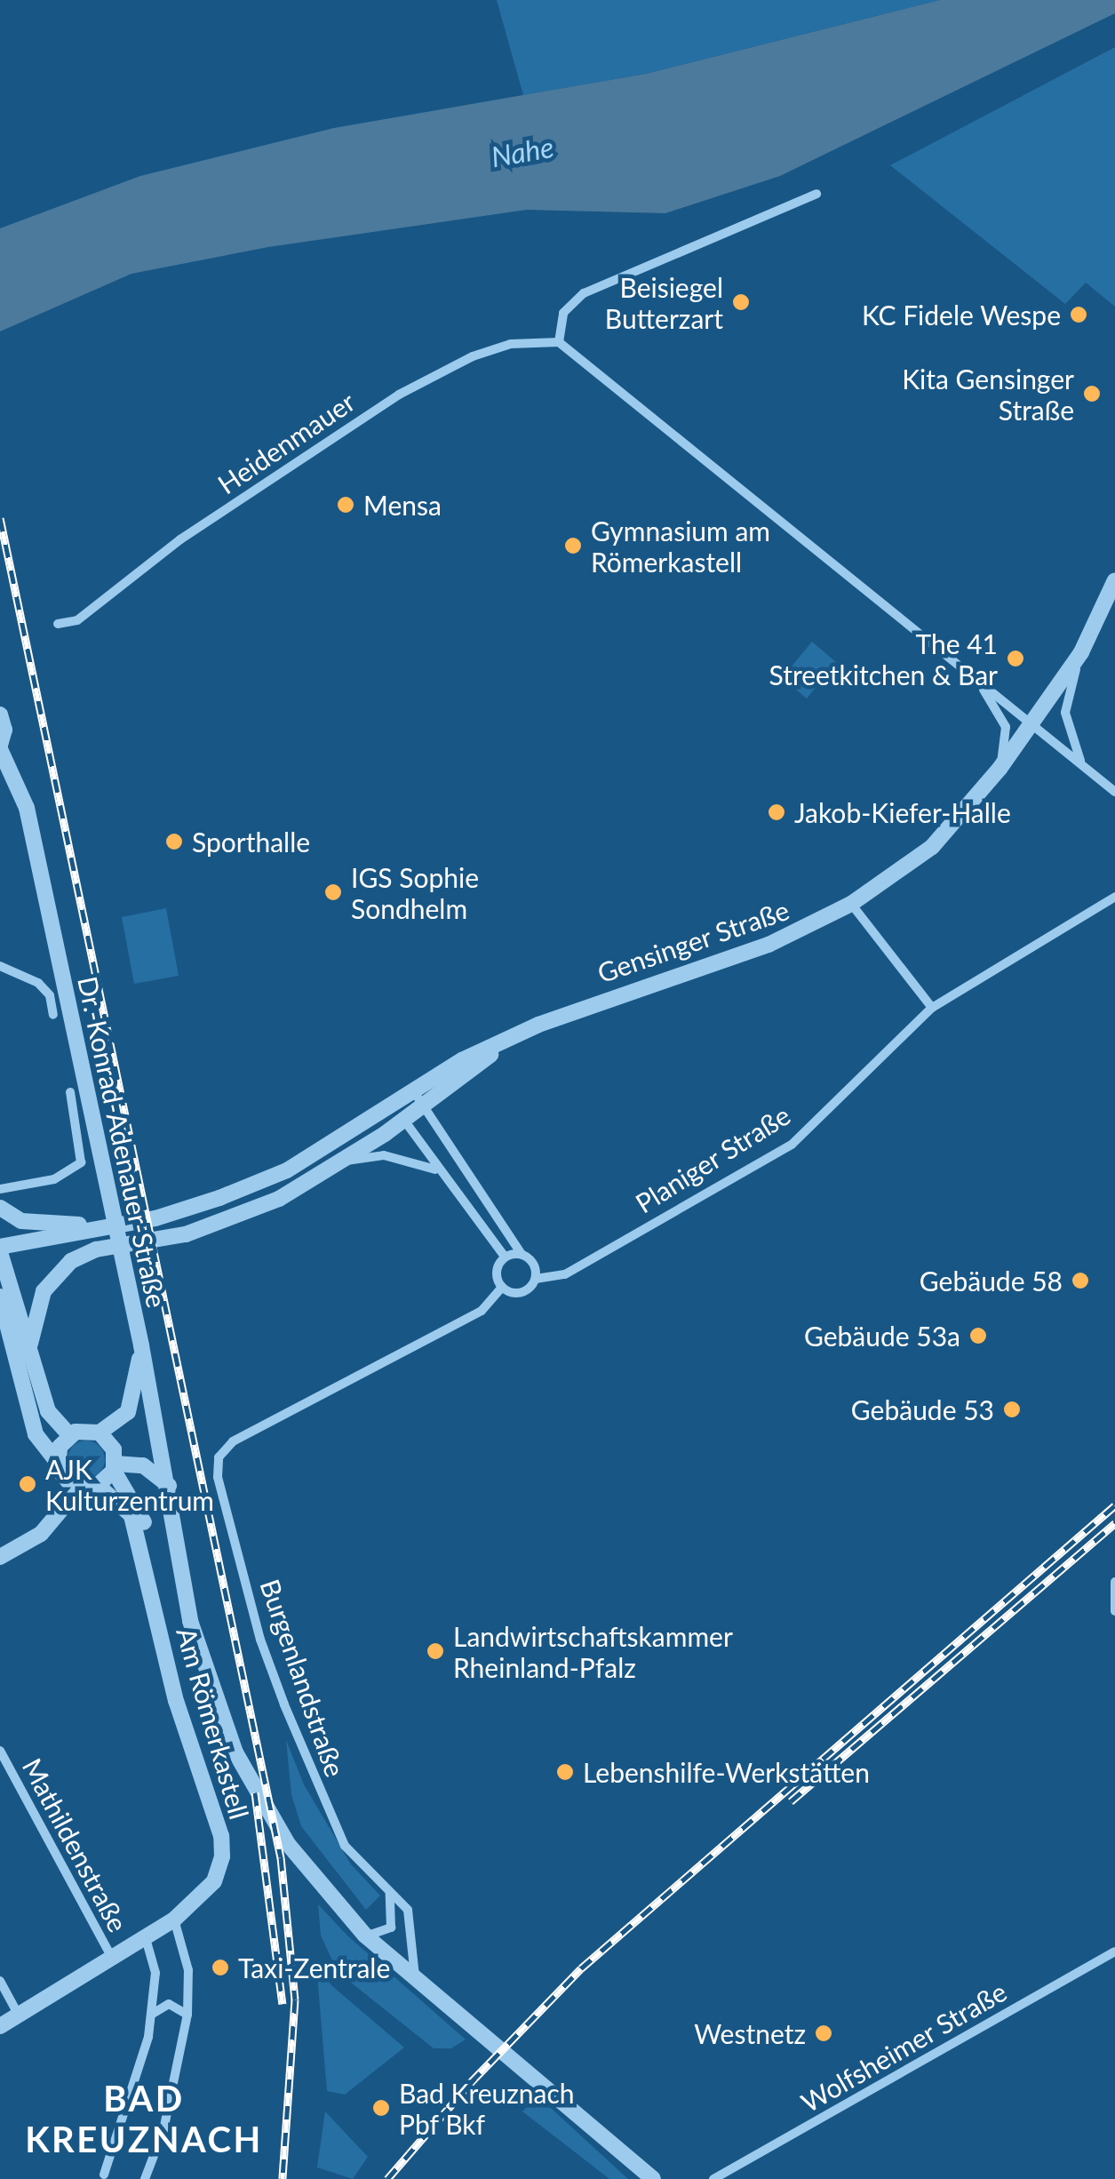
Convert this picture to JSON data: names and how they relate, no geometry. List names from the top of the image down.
{
  "streets": {
    "street": [
      "Heidenmauer",
      "Gensinger Straße",
      "Dr.-Konrad-Adenauer-Straße",
      "Planiger Straße",
      "Burgenlandstraße",
      "Am Römerkastell",
      "Mathildenstraße",
      "Wolfsheimer Straße"
    ]
  },
  "crossings": [
    ["Dr.-Konrad-Adenauer-Straße", "Burgenlandstraße"],
    ["Planiger Straße", "Burgenlandstraße"],
    ["Am Römerkastell", "Mathildenstraße"]
  ],
  "districts": ["BAD KREUZNACH"],
  "water": ["Nahe"],
  "places": [
    "Beisiegel Butterzart",
    "KC Fidele Wespe",
    "Kita Gensinger Straße",
    "Mensa",
    "Gymnasium am Römerkastell",
    "The 41 Streetkitchen & Bar",
    "Jakob-Kiefer-Halle",
    "Sporthalle",
    "IGS Sophie Sondhelm",
    "Gebäude 58",
    "Gebäude 53a",
    "Gebäude 53",
    "AJK Kulturzentrum",
    "Landwirtschaftskammer Rheinland-Pfalz",
    "Lebenshilfe-Werkstätten",
    "Taxi-Zentrale",
    "Westnetz",
    "Bad Kreuznach Pbf Bkf"
  ]
}
